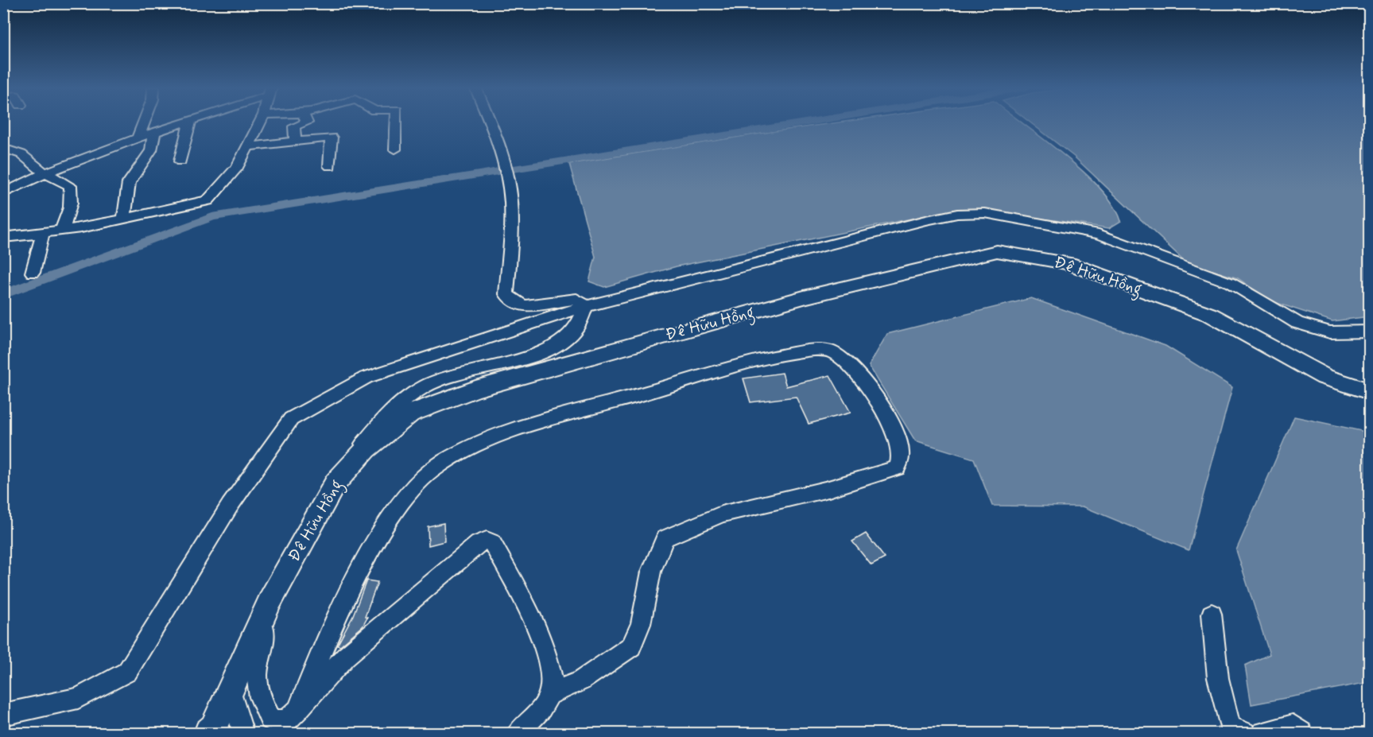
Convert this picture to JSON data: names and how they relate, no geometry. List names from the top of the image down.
{
  "streets": {
    "main road": ["Đê Hữu Hồng"]
  }
}
